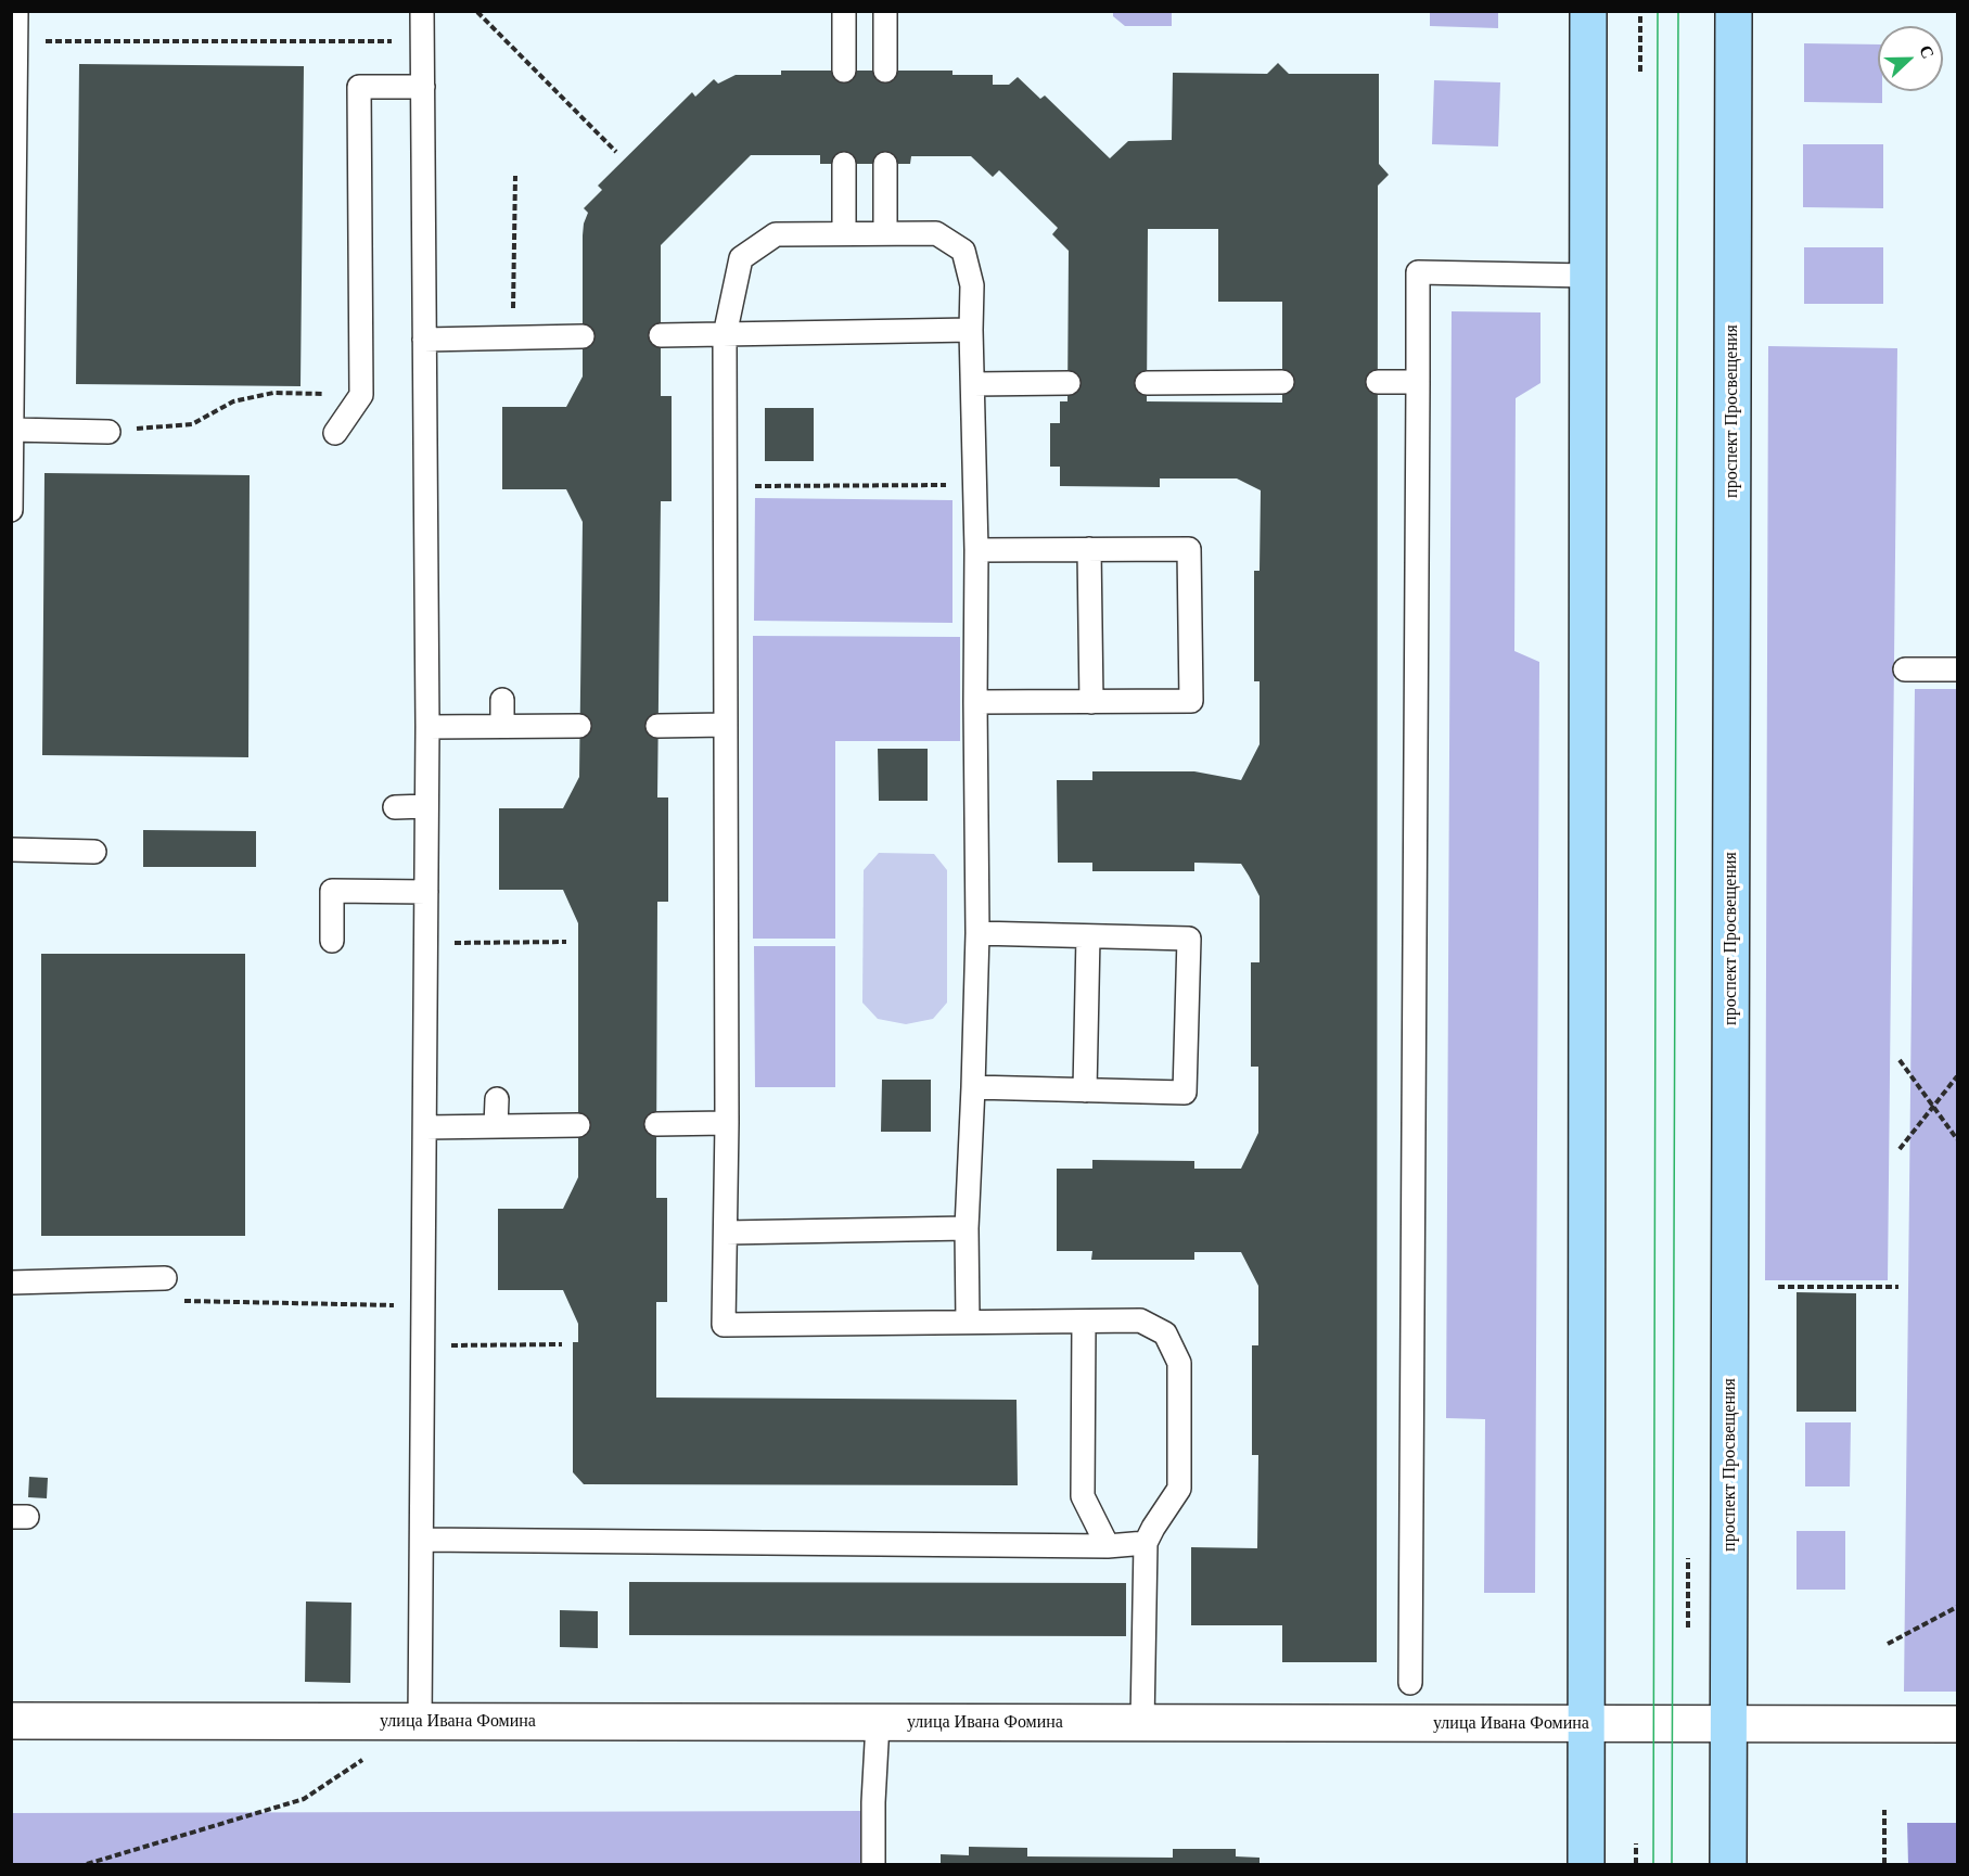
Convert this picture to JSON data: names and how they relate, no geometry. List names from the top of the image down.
{
  "streets": {
    "main road": ["проспект Просвещения"],
    "street": ["улица Ивана Фомина"]
  },
  "crossings": [
    ["проспект Просвещения", "улица Ивана Фомина"]
  ],
  "north": "right"
}
